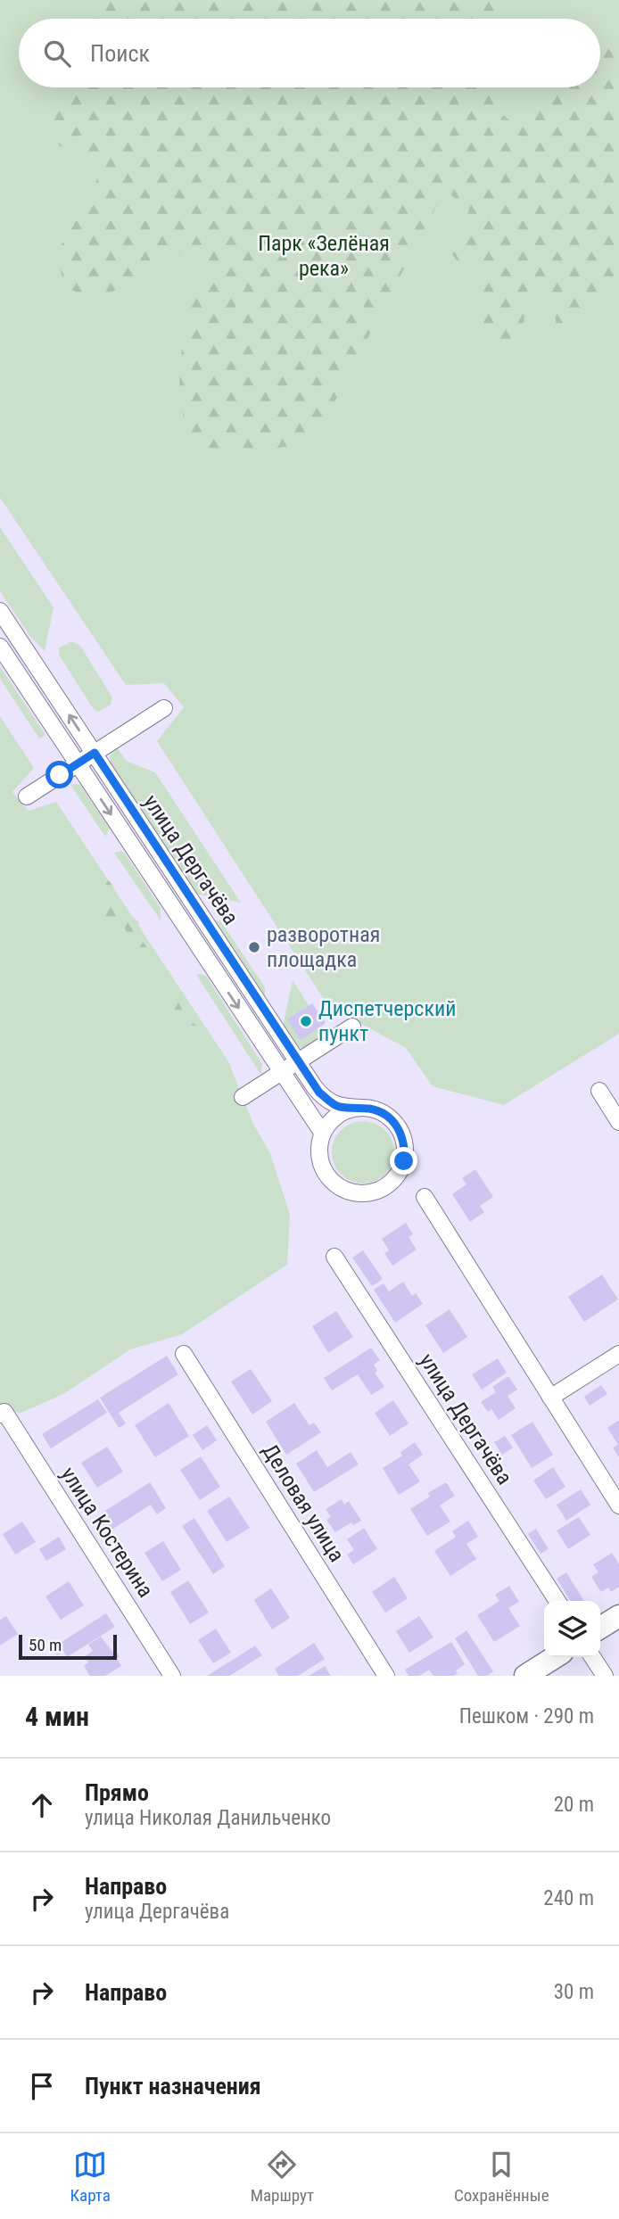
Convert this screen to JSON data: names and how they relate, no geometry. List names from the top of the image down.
{
  "streets": {
    "street": ["улица Дергачёва", "Деловая улица", "улица Костерина"]
  },
  "parks": ["Парк «Зелёная река»"],
  "places": ["разворотная площадка", "Диспетчерский пункт"],
  "scale_bar": "50 m",
  "page": {
    "search": "Поиск",
    "scale": "50 m",
    "heading": ["4 мин", "Пешком · 290 m"],
    "list": [
      ["Прямо", "улица Николая Данильченко", "20 m"],
      ["Направо", "улица Дергачёва", "240 m"],
      ["Направо", "30 m"],
      "Пункт назначения"
    ],
    "nav": ["Карта", "Маршрут", "Сохранённые"]
  }
}
